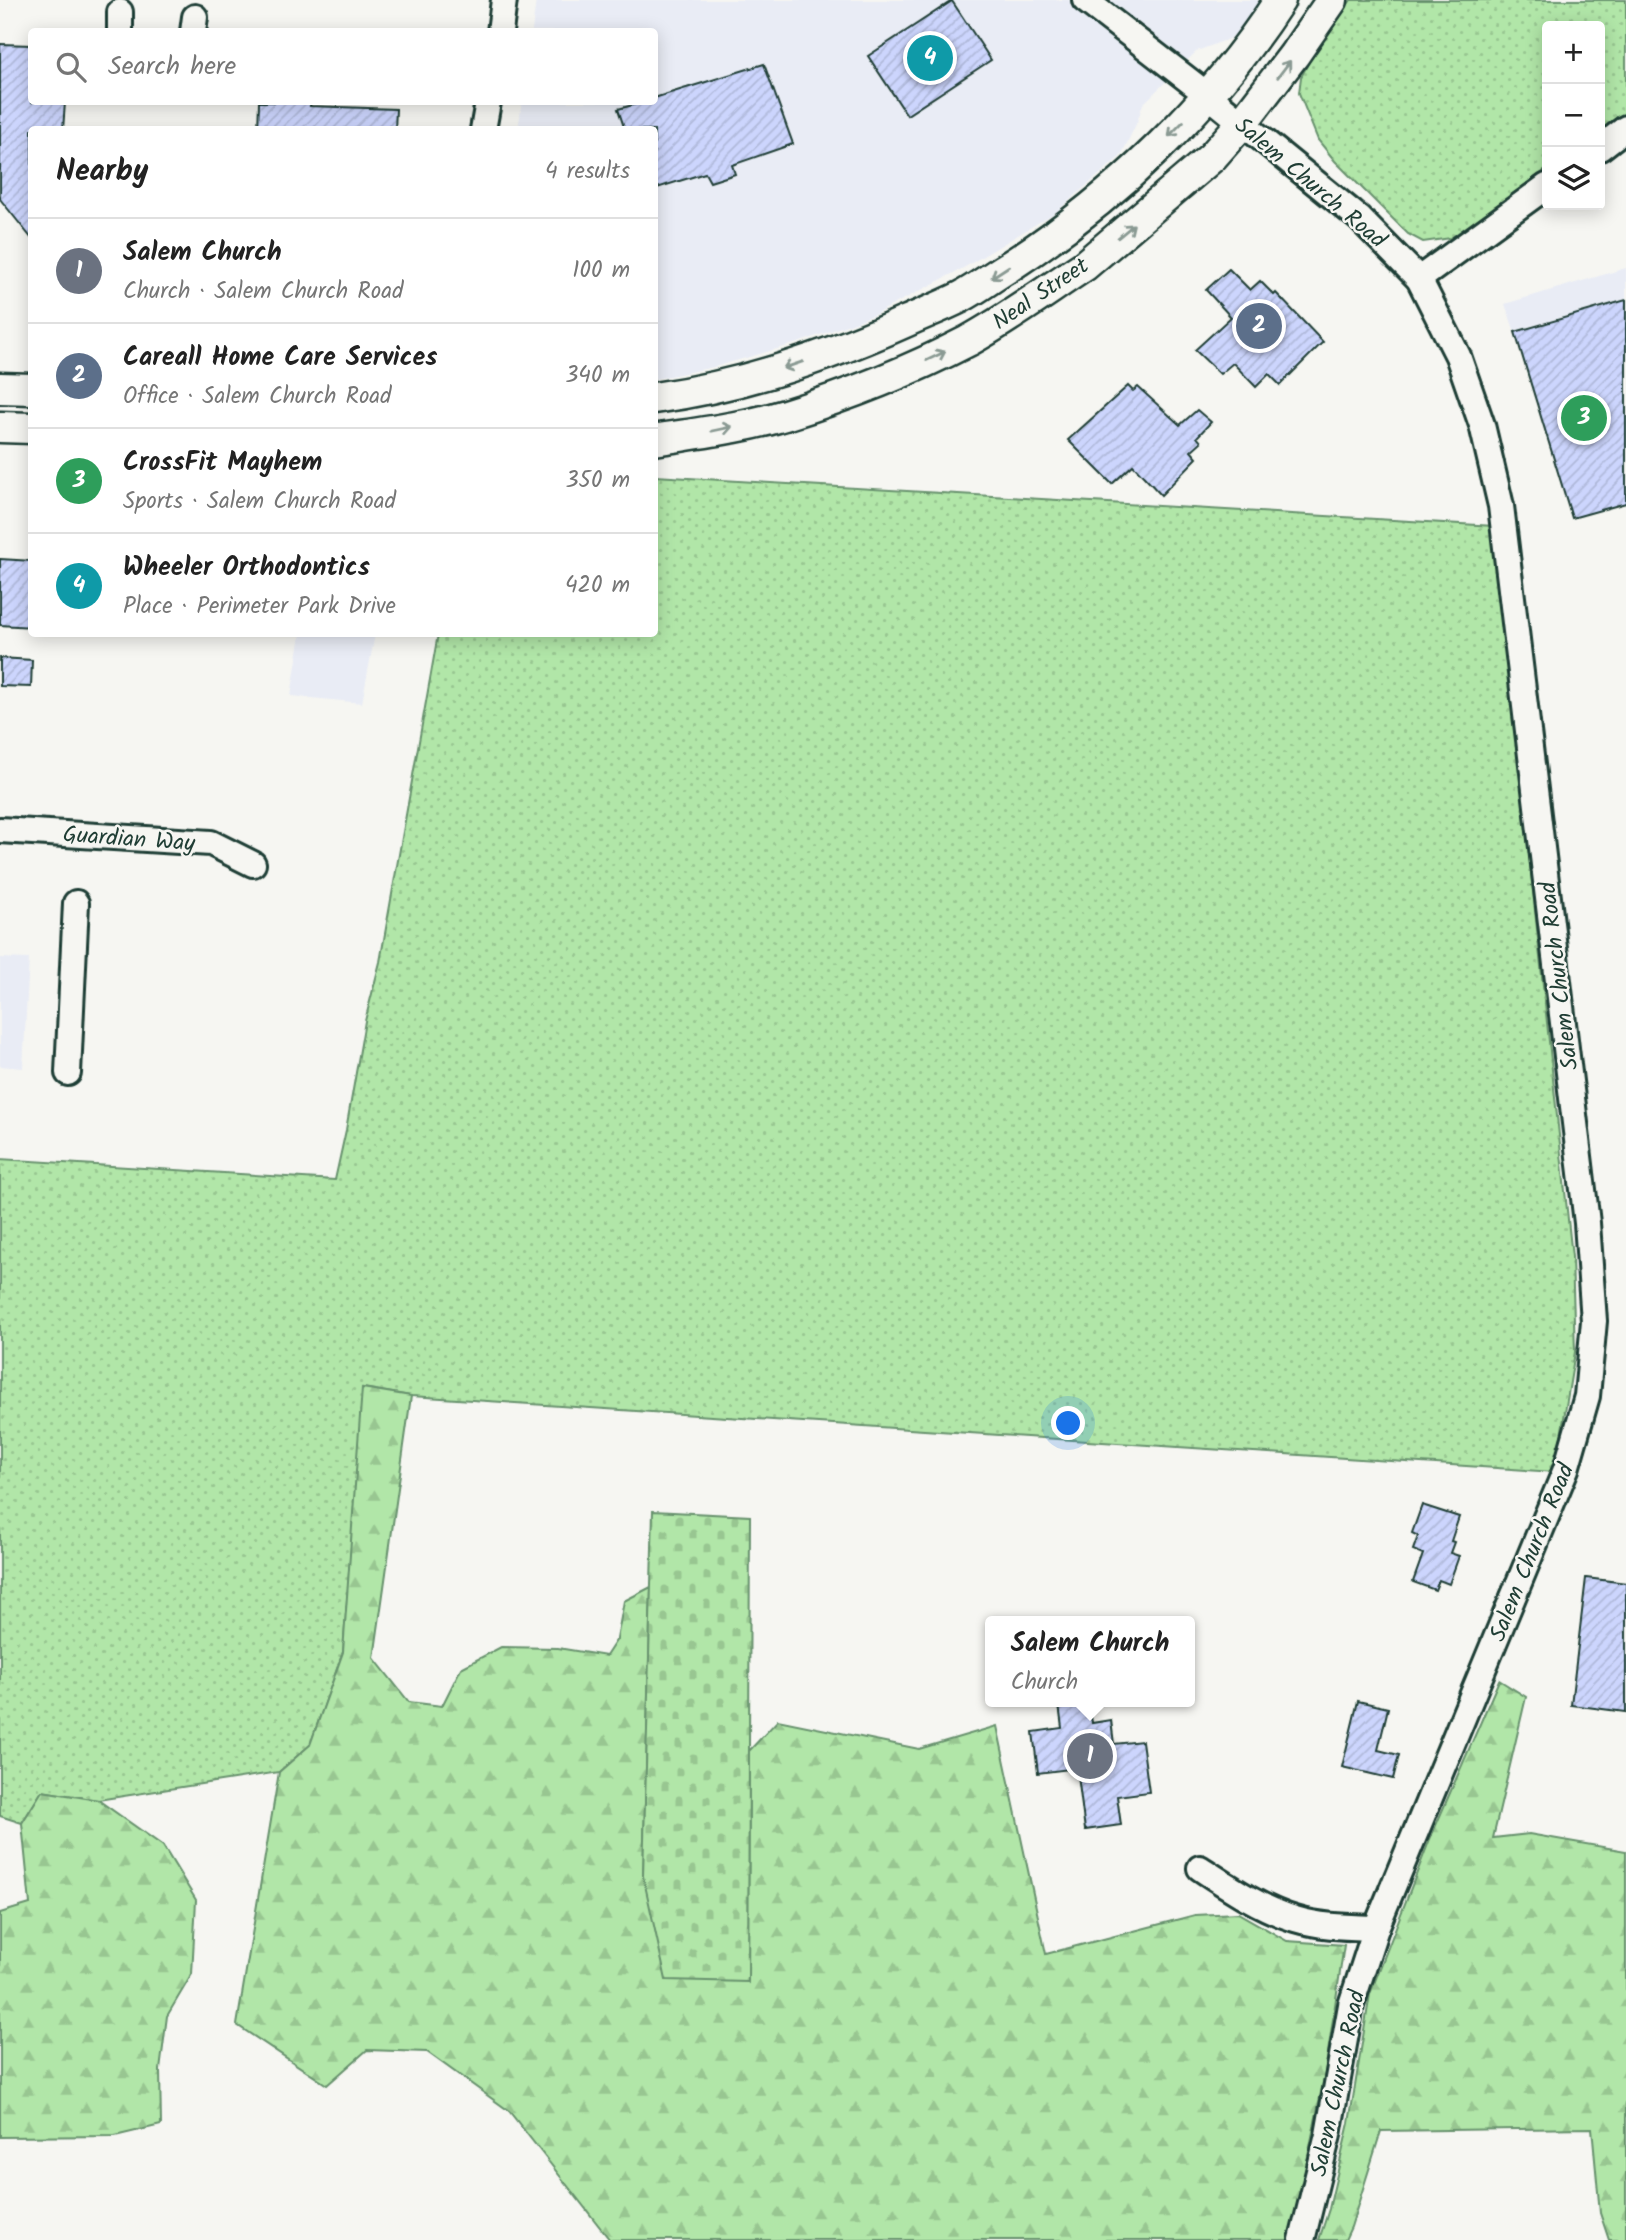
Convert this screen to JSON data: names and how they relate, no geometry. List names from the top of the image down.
{
  "streets": {
    "main road": ["Neal Street"],
    "street": ["Salem Church Road", "Guardian Way"]
  },
  "crossings": [
    ["Salem Church Road", "Neal Street"]
  ],
  "page": {
    "map_buttons": ["+", "−"],
    "search": "Search here",
    "pins": [
      "4",
      "2",
      "3",
      "1"
    ],
    "heading": ["Nearby", "4 results"],
    "list": [
      {
        "mark": "1",
        "name": "Salem Church",
        "note": "Church · Salem Church Road",
        "value": "100 m"
      },
      {
        "mark": "2",
        "name": "Careall Home Care Services",
        "note": "Office · Salem Church Road",
        "value": "340 m"
      },
      {
        "mark": "3",
        "name": "CrossFit Mayhem",
        "note": "Sports · Salem Church Road",
        "value": "350 m"
      },
      {
        "mark": "4",
        "name": "Wheeler Orthodontics",
        "note": "Place · Perimeter Park Drive",
        "value": "420 m"
      }
    ],
    "popup": ["Salem Church", "Church"]
  }
}
